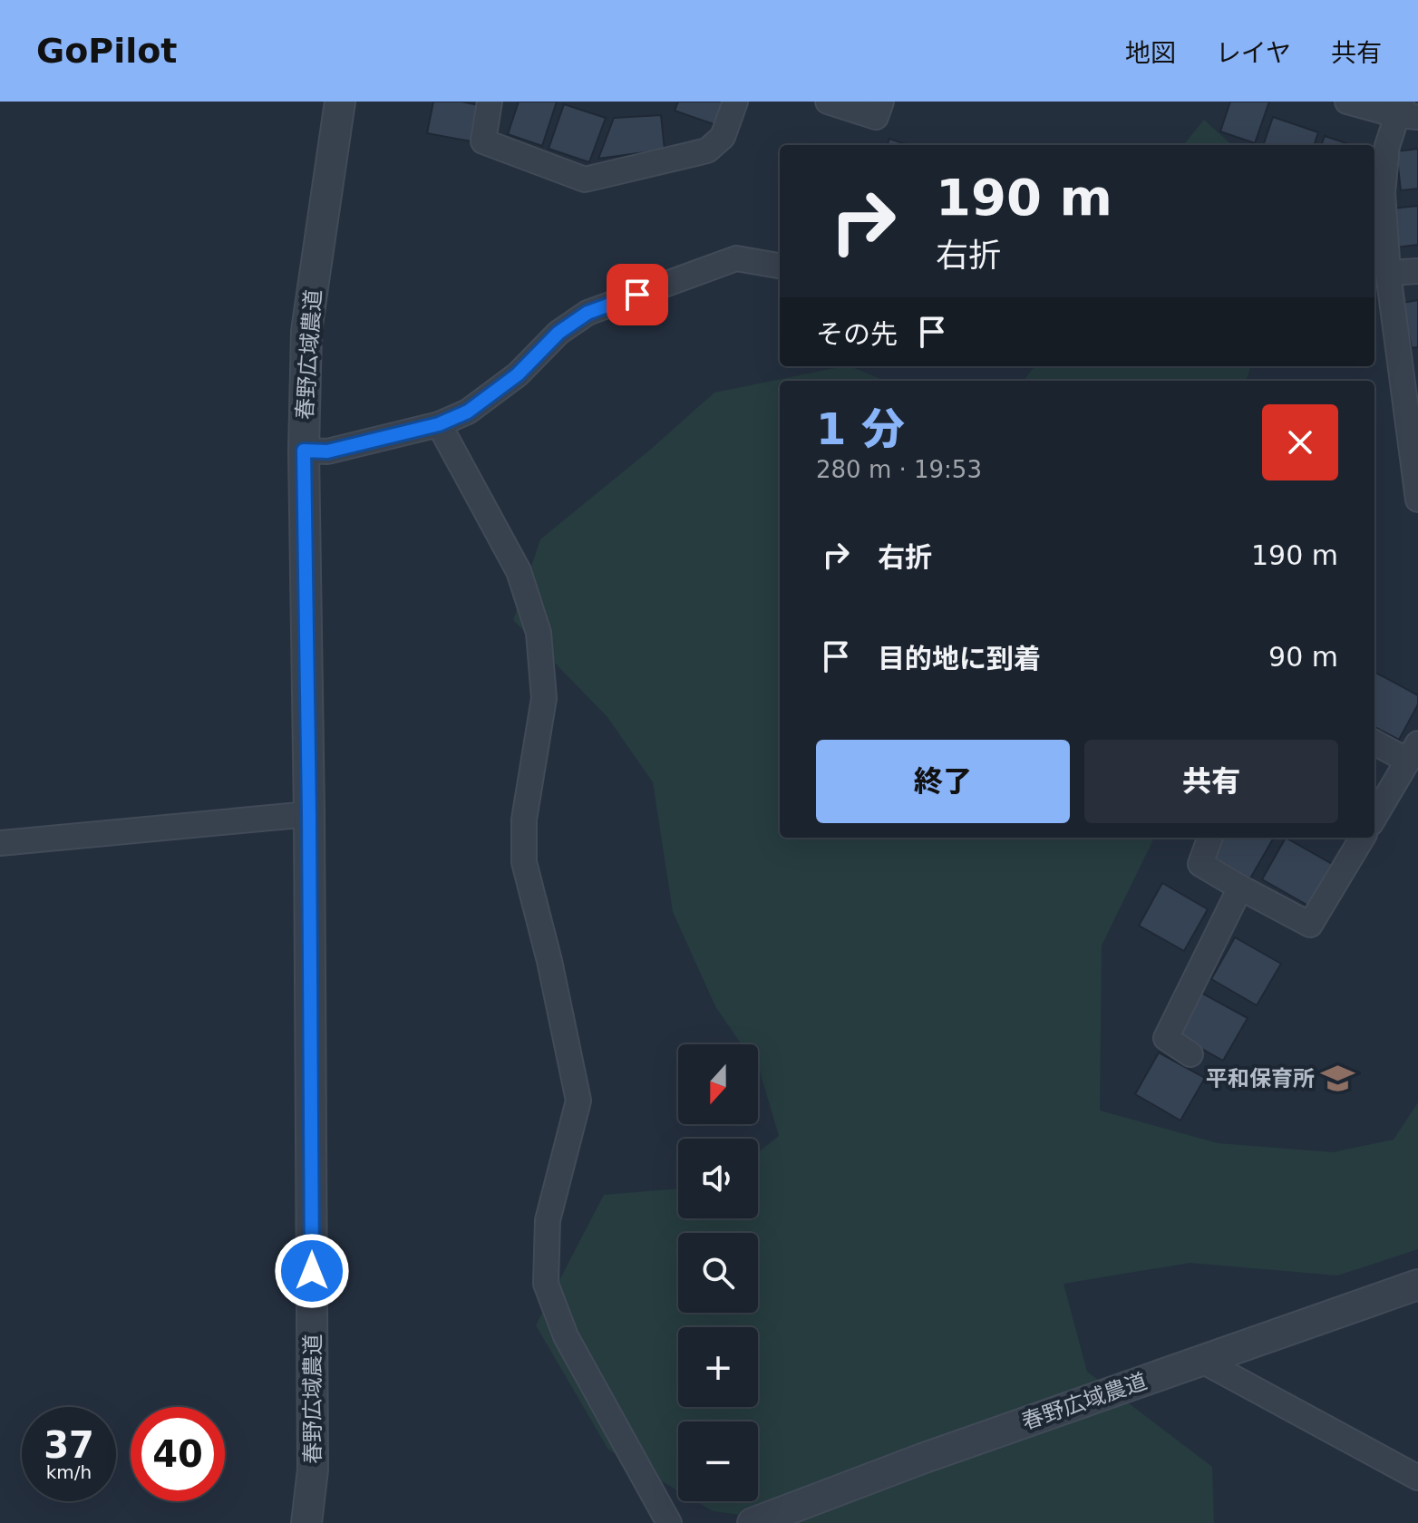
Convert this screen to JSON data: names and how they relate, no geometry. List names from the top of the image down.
{
  "streets": {
    "street": ["春野広域農道"]
  },
  "places": {
    "school or university": ["平和保育所"]
  },
  "north": "bottom",
  "page": {
    "header": "GoPilot",
    "nav": ["地図", "レイヤ", "共有"],
    "turn": ["190 m", "右折"],
    "then": "その先",
    "heading": ["1 分", "280 m · 19:53"],
    "list": [
      {
        "name": "右折",
        "value": "190 m"
      },
      {
        "name": "目的地に到着",
        "value": "90 m"
      }
    ],
    "buttons": ["終了", "共有"],
    "map_buttons": ["+", "−"],
    "speed": "37 km/h",
    "limit": "40"
  }
}
